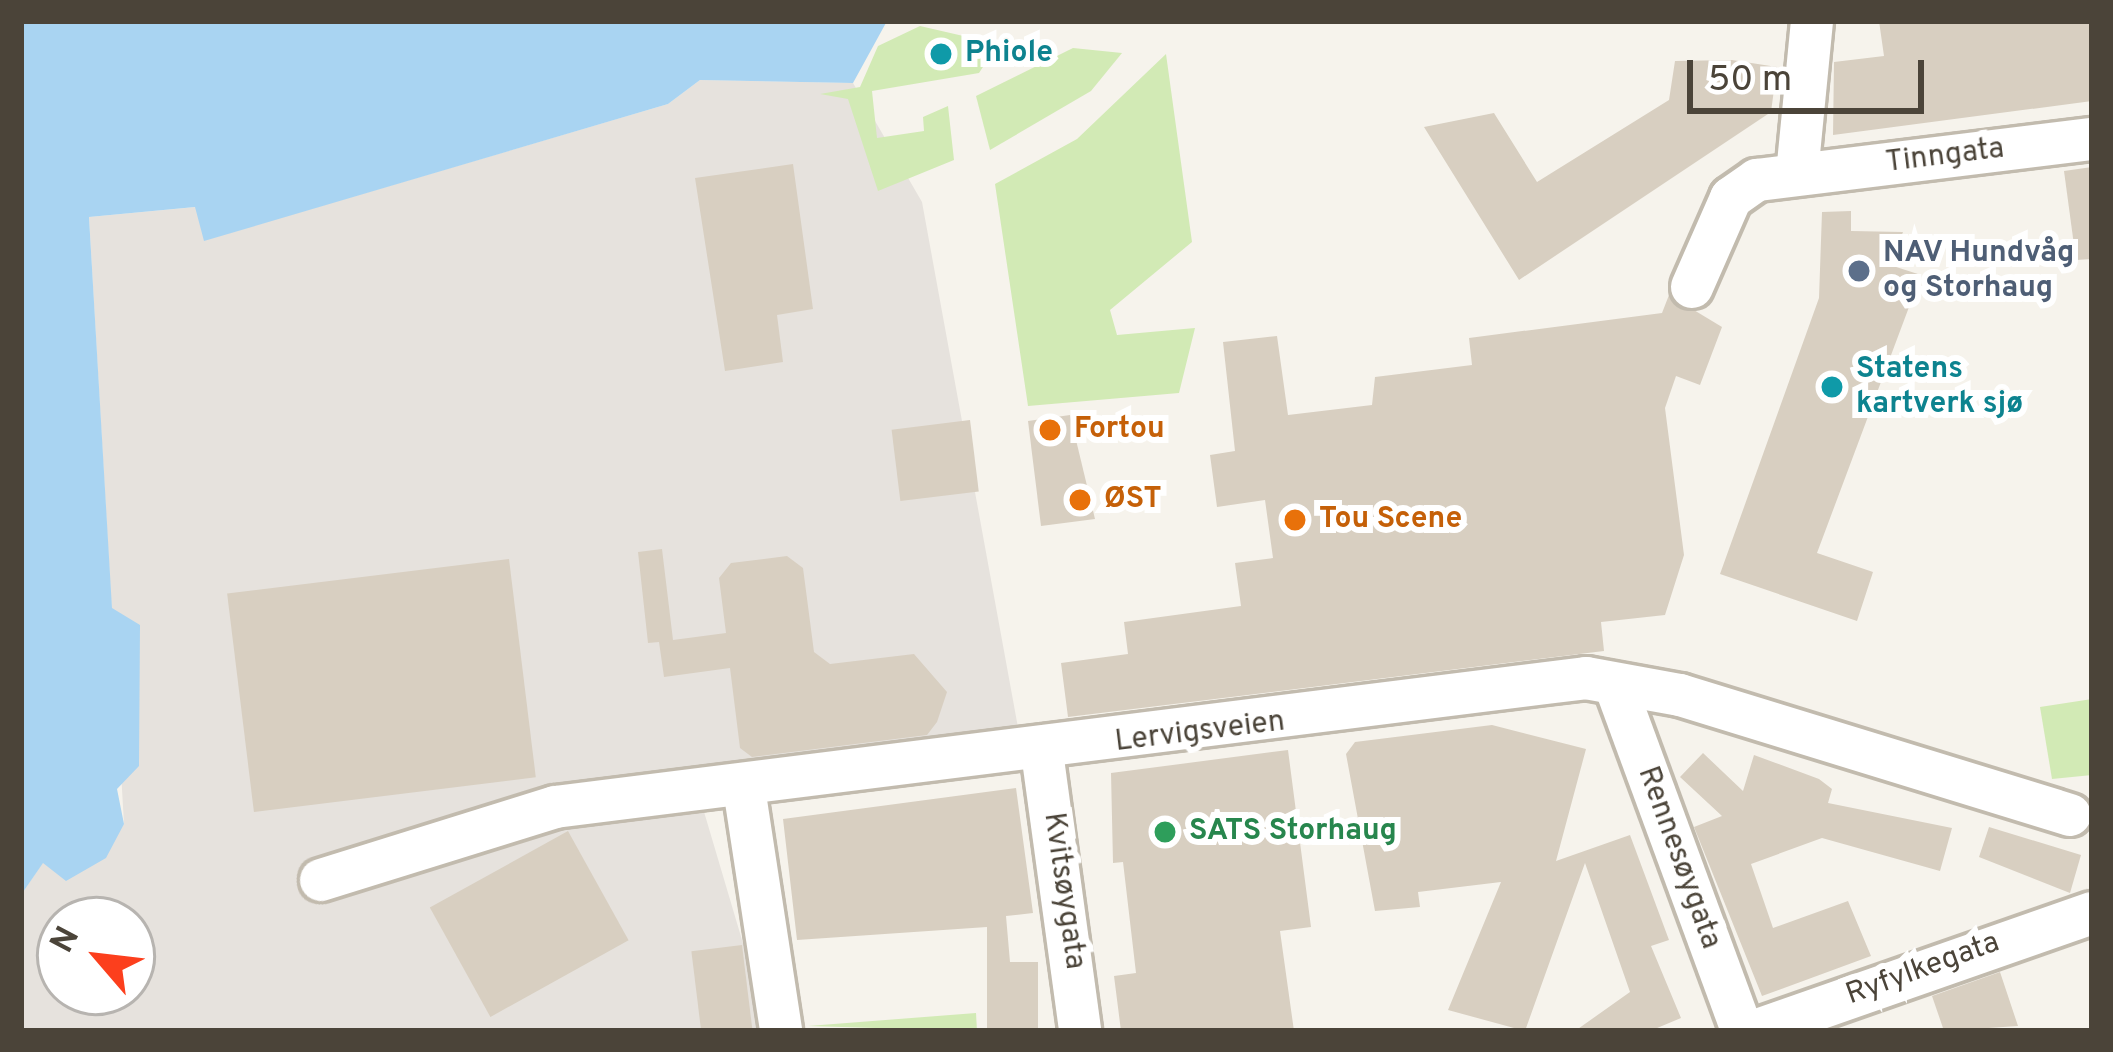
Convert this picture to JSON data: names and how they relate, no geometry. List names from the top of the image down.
{
  "streets": {
    "street": [
      "Tinngata",
      "Lervigsveien",
      "Rennesøygata",
      "Kvitsøygata",
      "Ryfylkegata"
    ]
  },
  "crossings": [
    ["Lervigsveien", "Rennesøygata"],
    ["Lervigsveien", "Kvitsøygata"]
  ],
  "places": [
    "Phiole",
    "NAV Hundvåg og Storhaug",
    "Statens kartverk sjø",
    "Fortou",
    "ØST",
    "Tou Scene",
    "SATS Storhaug"
  ],
  "scale_bar": "50 m",
  "north": "top left"
}
